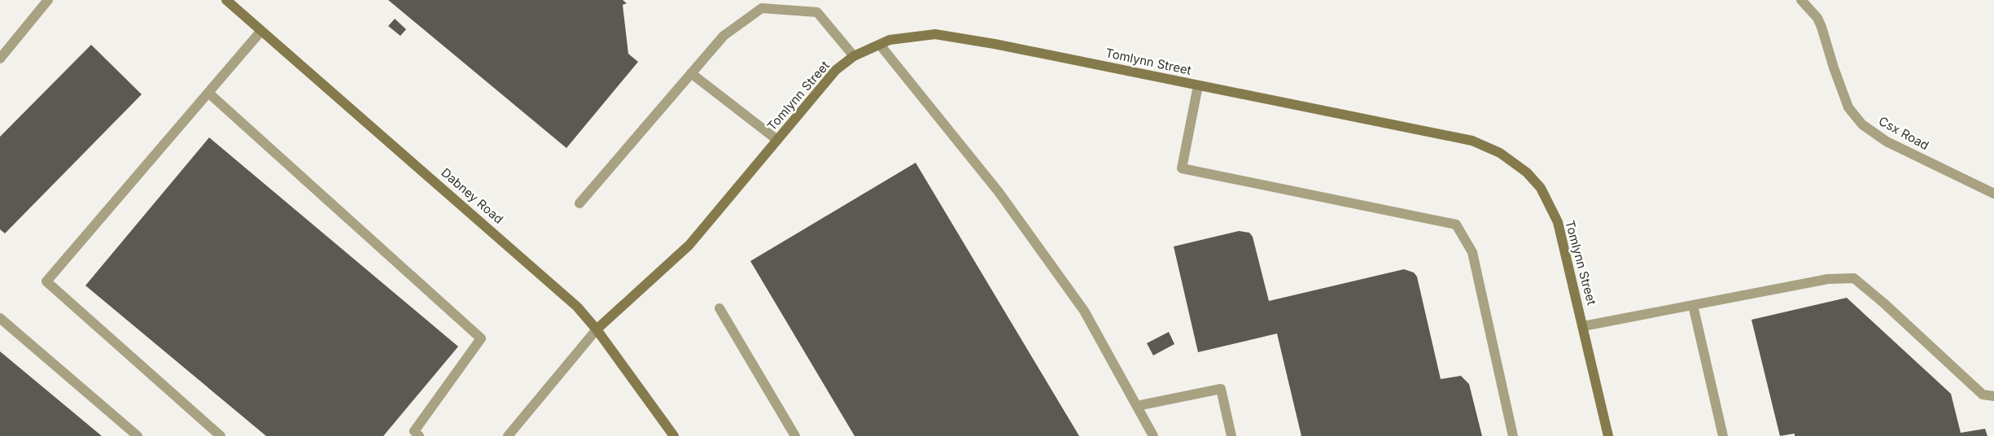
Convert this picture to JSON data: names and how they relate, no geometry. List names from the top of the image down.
{
  "streets": {
    "street": ["Tomlynn Street", "Csx Road", "Dabney Road"]
  },
  "crossings": [
    ["Tomlynn Street", "Dabney Road"]
  ]
}
